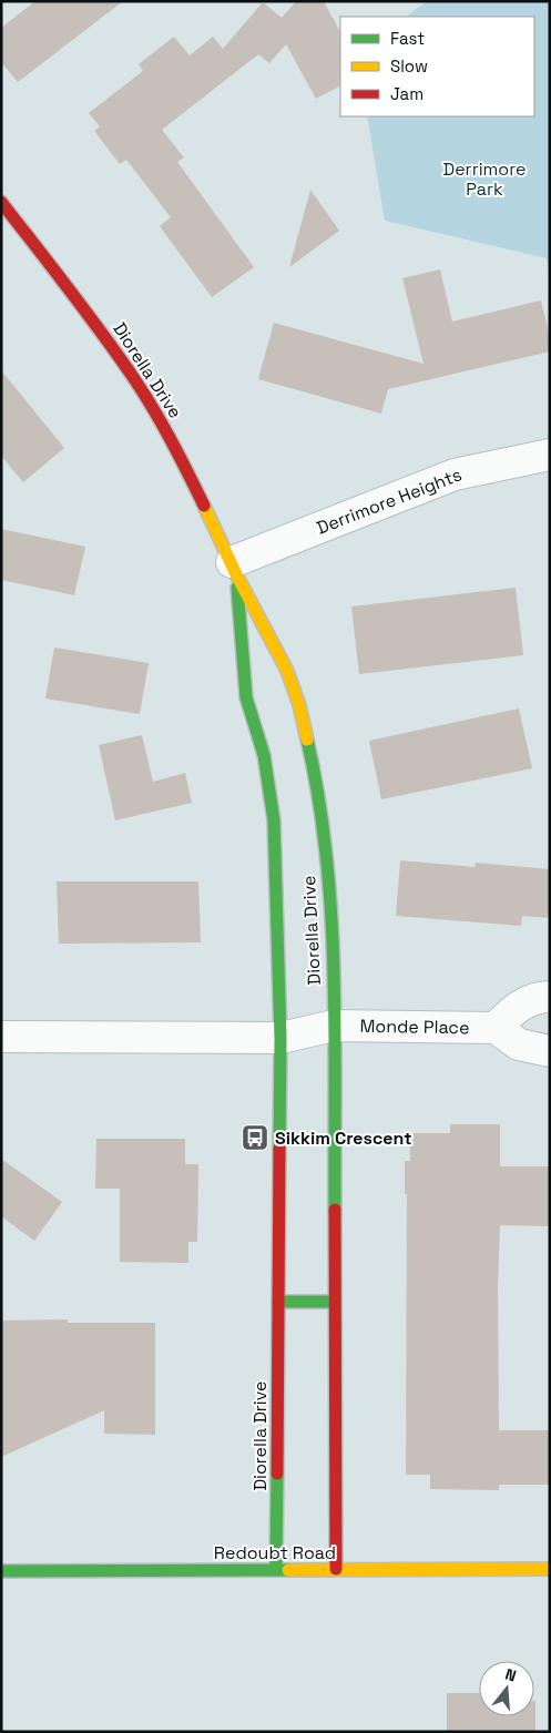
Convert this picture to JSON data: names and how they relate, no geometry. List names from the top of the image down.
{
  "streets": {
    "street": [
      "Diorella Drive",
      "Derrimore Heights",
      "Monde Place",
      "Redoubt Road"
    ]
  },
  "crossings": [
    ["Diorella Drive", "Derrimore Heights"],
    ["Diorella Drive", "Monde Place"],
    ["Diorella Drive", "Redoubt Road"]
  ],
  "parks": ["Derrimore Park"],
  "places": {
    "bus stop": ["Sikkim Crescent"]
  },
  "legend": ["Fast", "Slow", "Jam"],
  "north": "top"
}
